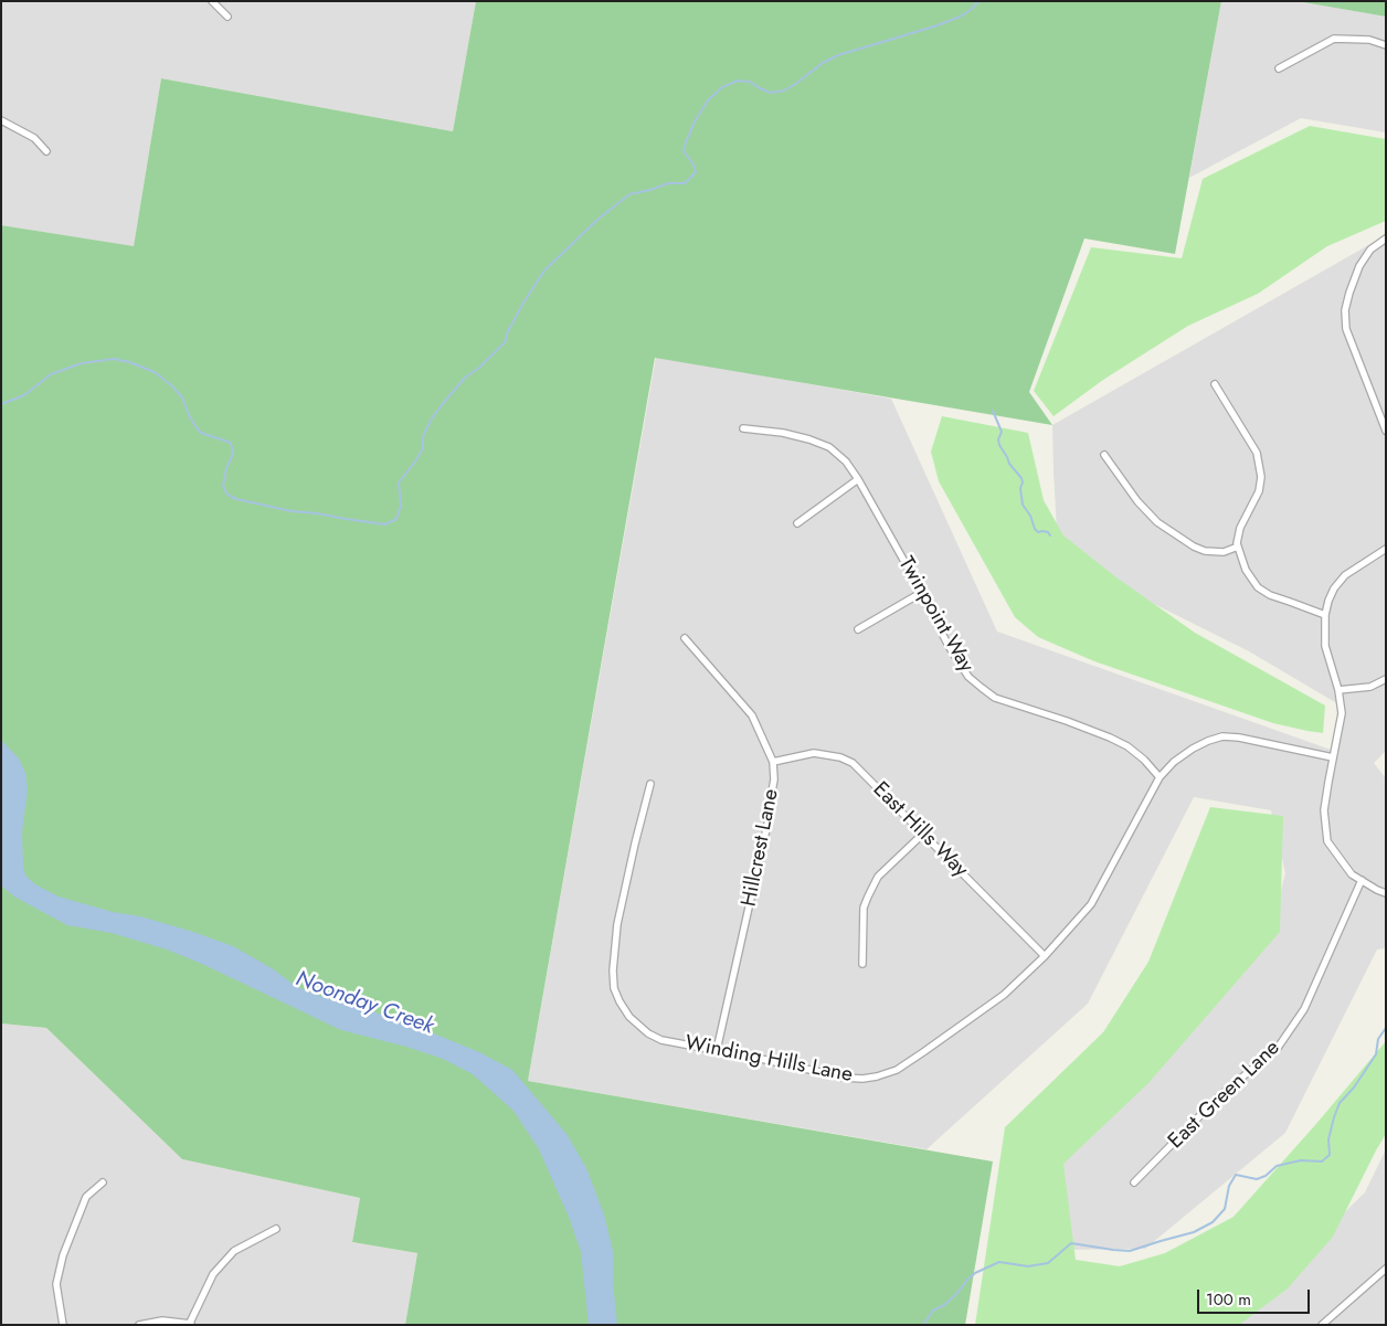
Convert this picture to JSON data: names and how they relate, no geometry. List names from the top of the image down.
{
  "streets": {
    "street": [
      "Twinpoint Way",
      "East Hills Way",
      "Hillcrest Lane",
      "Winding Hills Lane",
      "East Green Lane"
    ]
  },
  "crossings": [
    ["Twinpoint Way", "Winding Hills Lane"],
    ["East Hills Way", "Hillcrest Lane"],
    ["East Hills Way", "Winding Hills Lane"],
    ["Hillcrest Lane", "Winding Hills Lane"]
  ],
  "water": ["Noonday Creek"],
  "scale_bar": "100 m"
}
